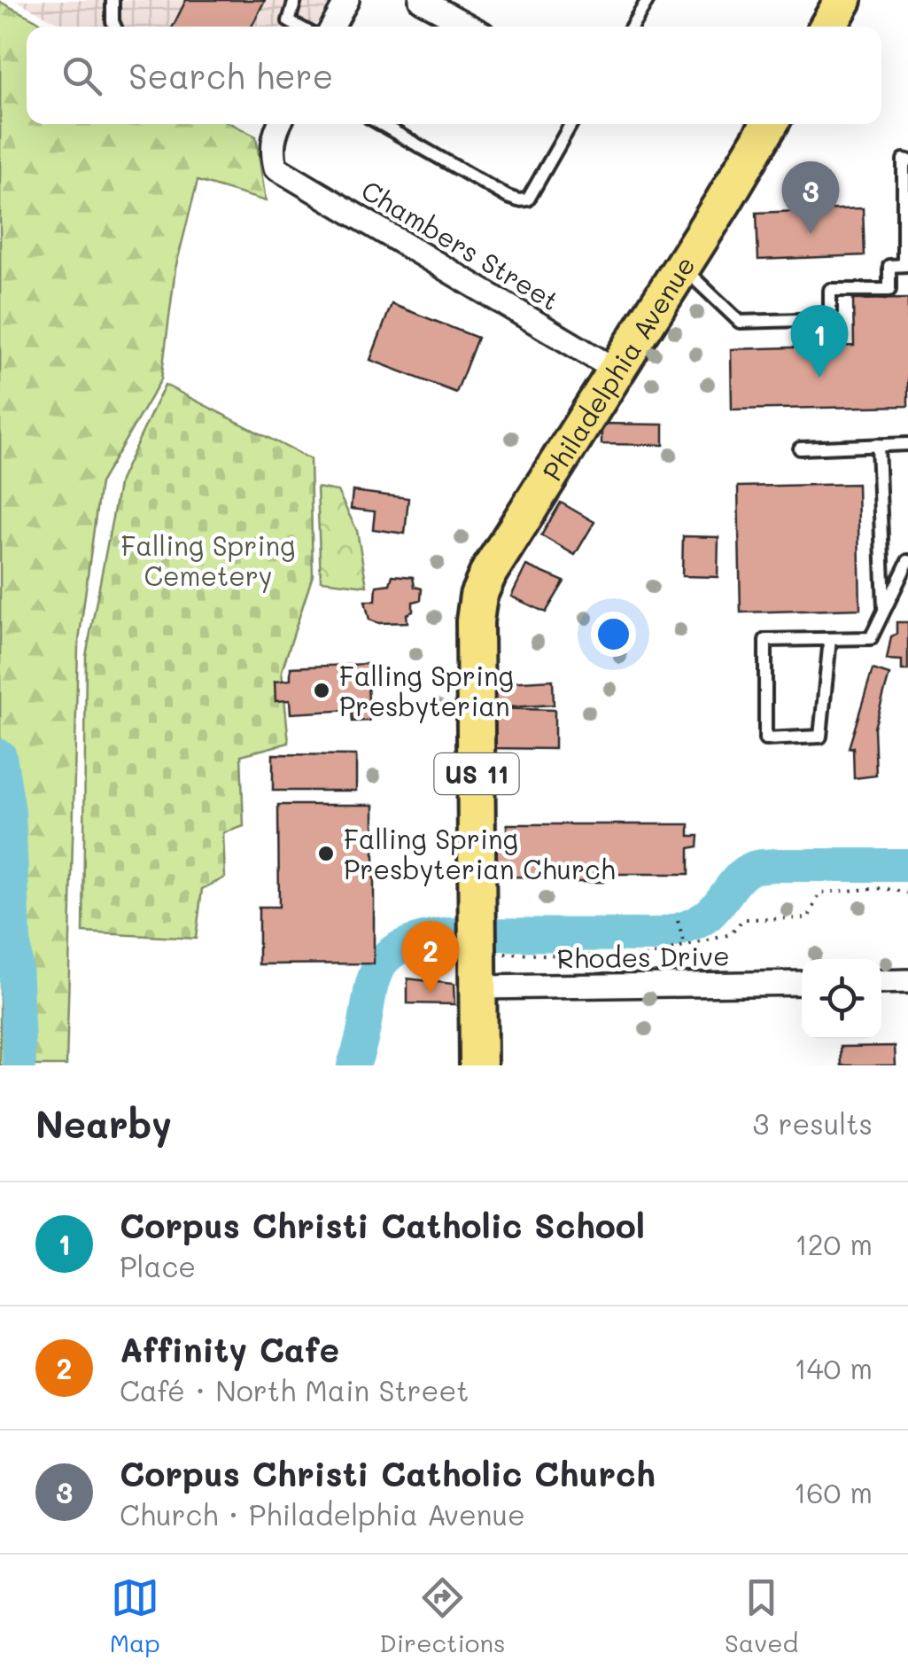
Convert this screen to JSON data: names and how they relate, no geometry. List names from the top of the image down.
{
  "streets": {
    "main road": ["Philadelphia Avenue", "US 11"],
    "street": ["Chambers Street", "Rhodes Drive"]
  },
  "crossings": [
    ["Chambers Street", "Philadelphia Avenue"],
    ["Philadelphia Avenue", "US 11"],
    ["US 11", "Rhodes Drive"]
  ],
  "parks": ["Falling Spring Cemetery"],
  "places": ["Falling Spring Presbyterian", "Falling Spring Presbyterian Church"],
  "page": {
    "search": "Search here",
    "pins": ["3", "1", "2"],
    "heading": ["Nearby", "3 results"],
    "list": [
      {
        "mark": "1",
        "name": "Corpus Christi Catholic School",
        "note": "Place",
        "value": "120 m"
      },
      {
        "mark": "2",
        "name": "Affinity Cafe",
        "note": "Café · North Main Street",
        "value": "140 m"
      },
      {
        "mark": "3",
        "name": "Corpus Christi Catholic Church",
        "note": "Church · Philadelphia Avenue",
        "value": "160 m"
      }
    ],
    "nav": ["Map", "Directions", "Saved"]
  }
}
